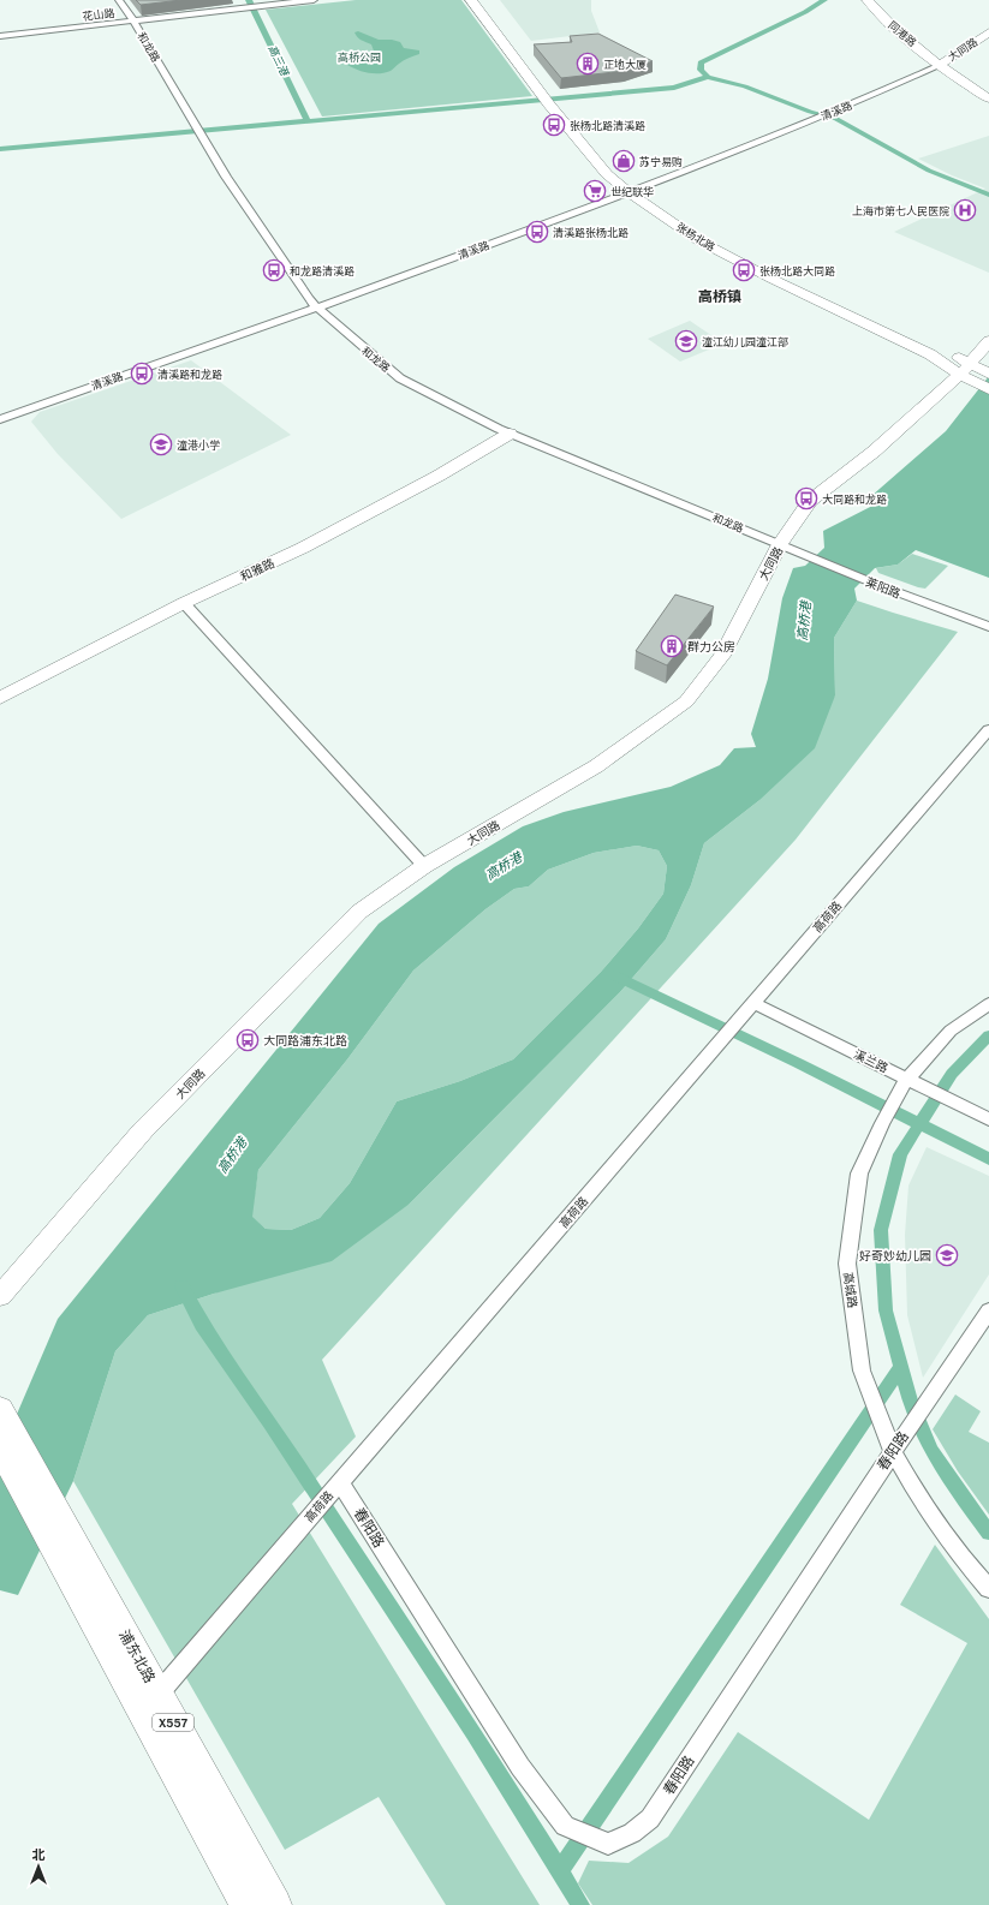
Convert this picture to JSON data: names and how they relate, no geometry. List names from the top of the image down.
{
  "streets": {
    "main road": ["浦东北路", "X557"],
    "street": [
      "花山路",
      "同港路",
      "和龙路",
      "大同路",
      "清溪路",
      "张杨北路",
      "和雅路",
      "莱阳路",
      "高荷路",
      "溪兰路",
      "高城路",
      "春阳路"
    ]
  },
  "crossings": [
    ["花山路", "和龙路"],
    ["同港路", "大同路"],
    ["同港路", "清溪路"],
    ["和龙路", "大同路"],
    ["和龙路", "清溪路"],
    ["和龙路", "和雅路"],
    ["和龙路", "莱阳路"],
    ["大同路", "清溪路"],
    ["大同路", "张杨北路"],
    ["大同路", "莱阳路"],
    ["清溪路", "张杨北路"],
    ["高荷路", "溪兰路"],
    ["高荷路", "春阳路"],
    ["高荷路", "浦东北路"],
    ["溪兰路", "高城路"],
    ["高城路", "春阳路"]
  ],
  "districts": ["高桥镇"],
  "water": ["高三港", "高桥港"],
  "parks": ["高桥公园"],
  "places": {
    "building": ["正地大厦", "群力公房"],
    "bus stop": [
      "张杨北路清溪路",
      "清溪路张杨北路",
      "和龙路清溪路",
      "张杨北路大同路",
      "清溪路和龙路",
      "大同路和龙路",
      "大同路浦东北路"
    ],
    "shop": ["苏宁易购"],
    "supermarket": ["世纪联华"],
    "hospital": ["上海市第七人民医院"],
    "school or university": ["潼江幼儿园潼江部", "潼港小学", "好奇妙幼儿园"]
  },
  "north": "top"
}
